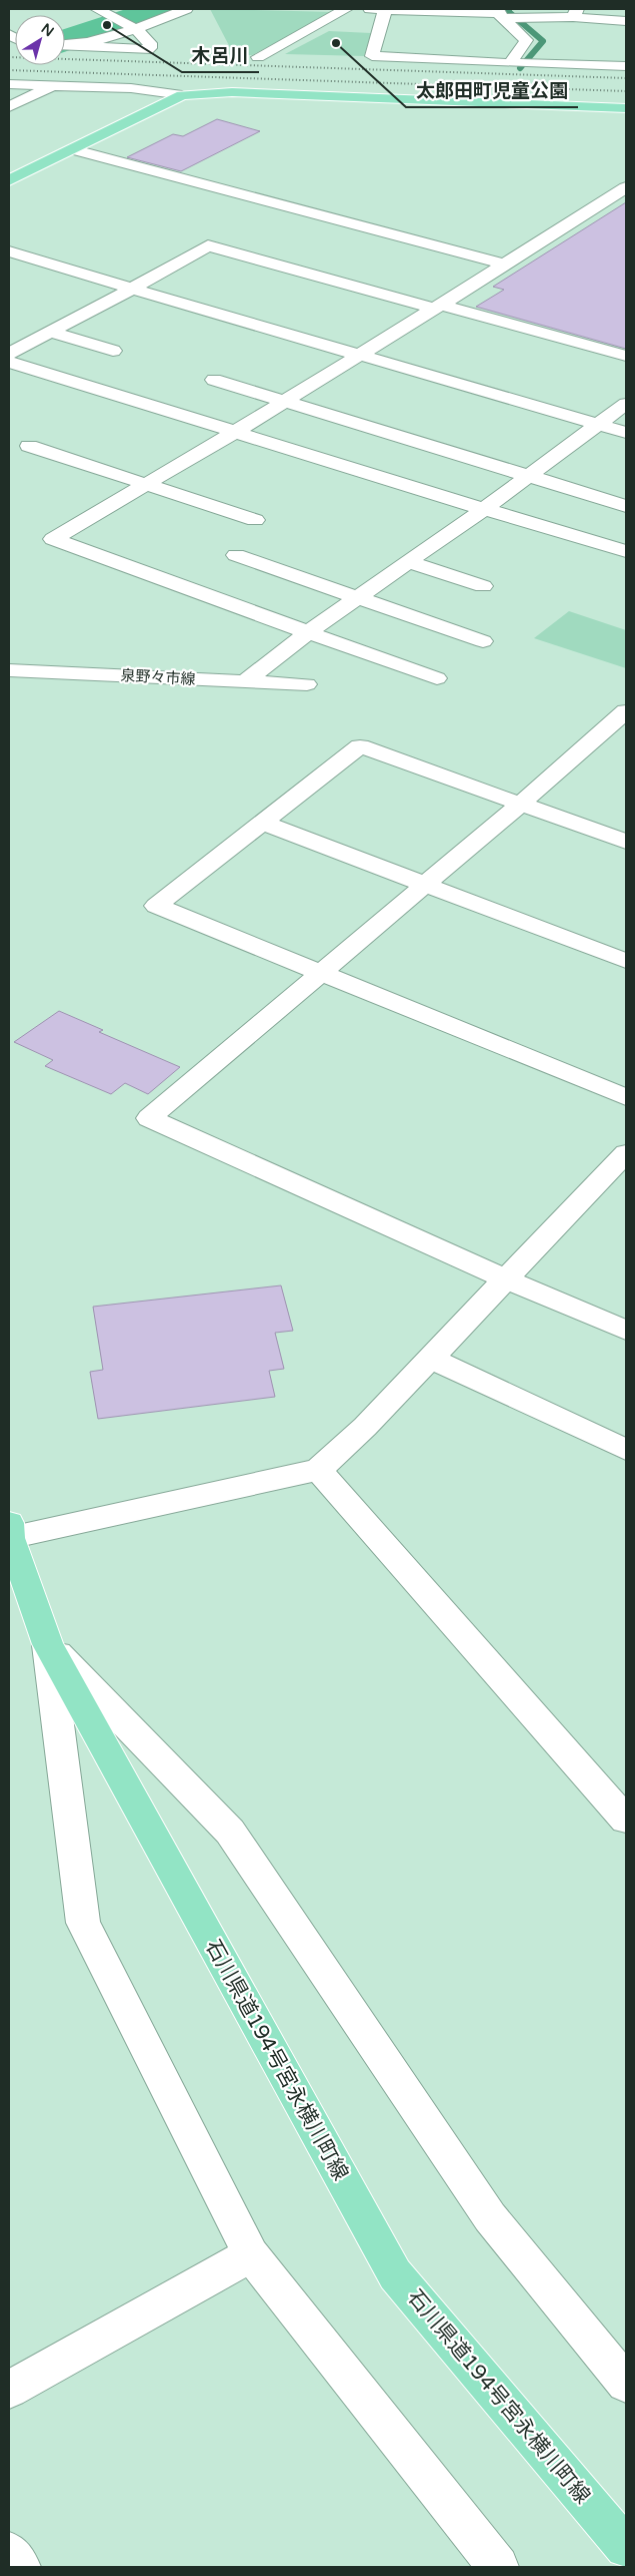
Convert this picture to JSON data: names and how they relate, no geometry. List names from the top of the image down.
{
  "streets": {
    "main road": ["石川県道194号宮永横川町線"],
    "street": ["泉野々市線"]
  },
  "places": ["木呂川", "太郎田町児童公園"],
  "north": "top right"
}
